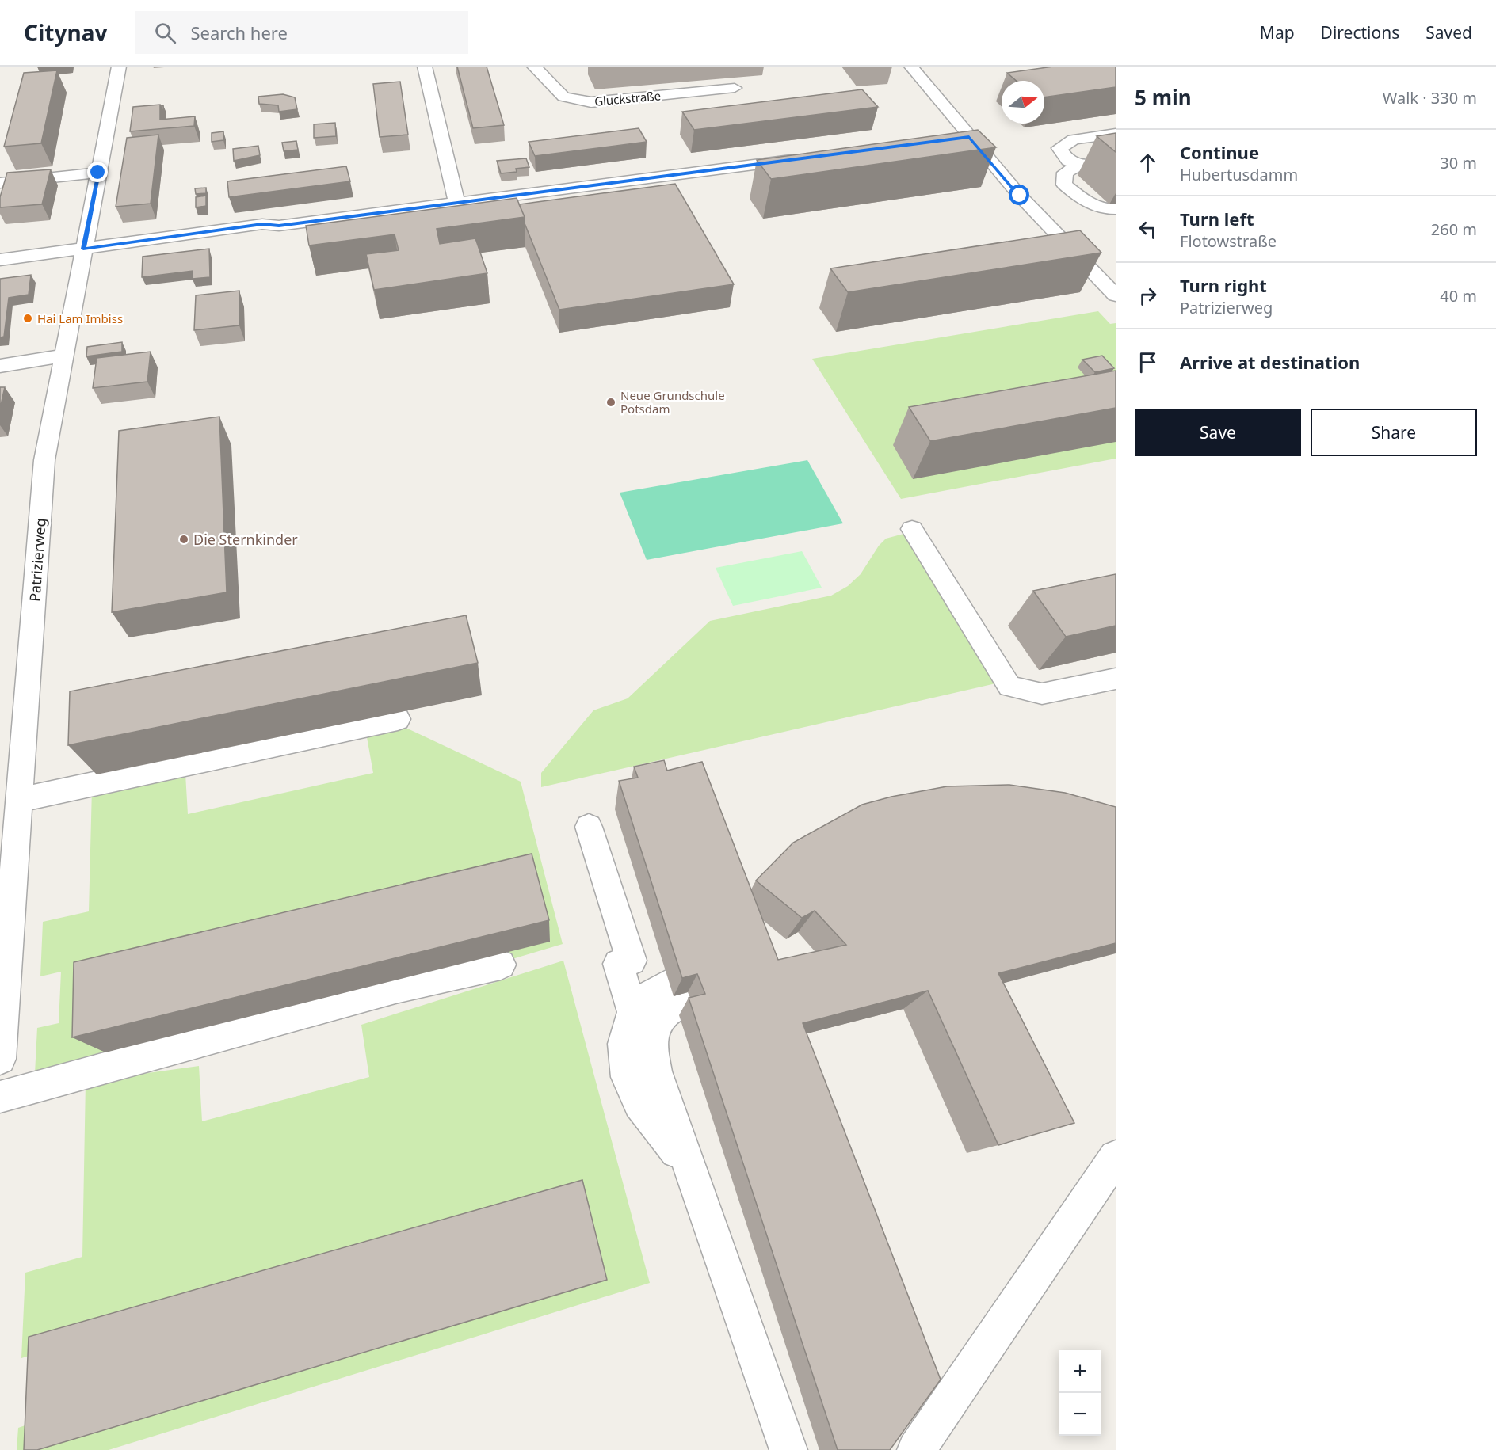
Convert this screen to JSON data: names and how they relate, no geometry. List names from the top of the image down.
{
  "streets": {
    "street": ["Gluckstraße", "Patrizierweg"]
  },
  "places": ["Hai Lam Imbiss", "Neue Grundschule Potsdam", "Die Sternkinder"],
  "north": "right",
  "page": {
    "header": "Citynav",
    "search": "Search here",
    "nav": ["Map", "Directions", "Saved"],
    "heading": ["5 min", "Walk · 330 m"],
    "list": [
      ["Continue", "Hubertusdamm", "30 m"],
      ["Turn left", "Flotowstraße", "260 m"],
      ["Turn right", "Patrizierweg", "40 m"],
      "Arrive at destination"
    ],
    "buttons": ["Save", "Share"],
    "map_buttons": ["+", "−"]
  }
}
